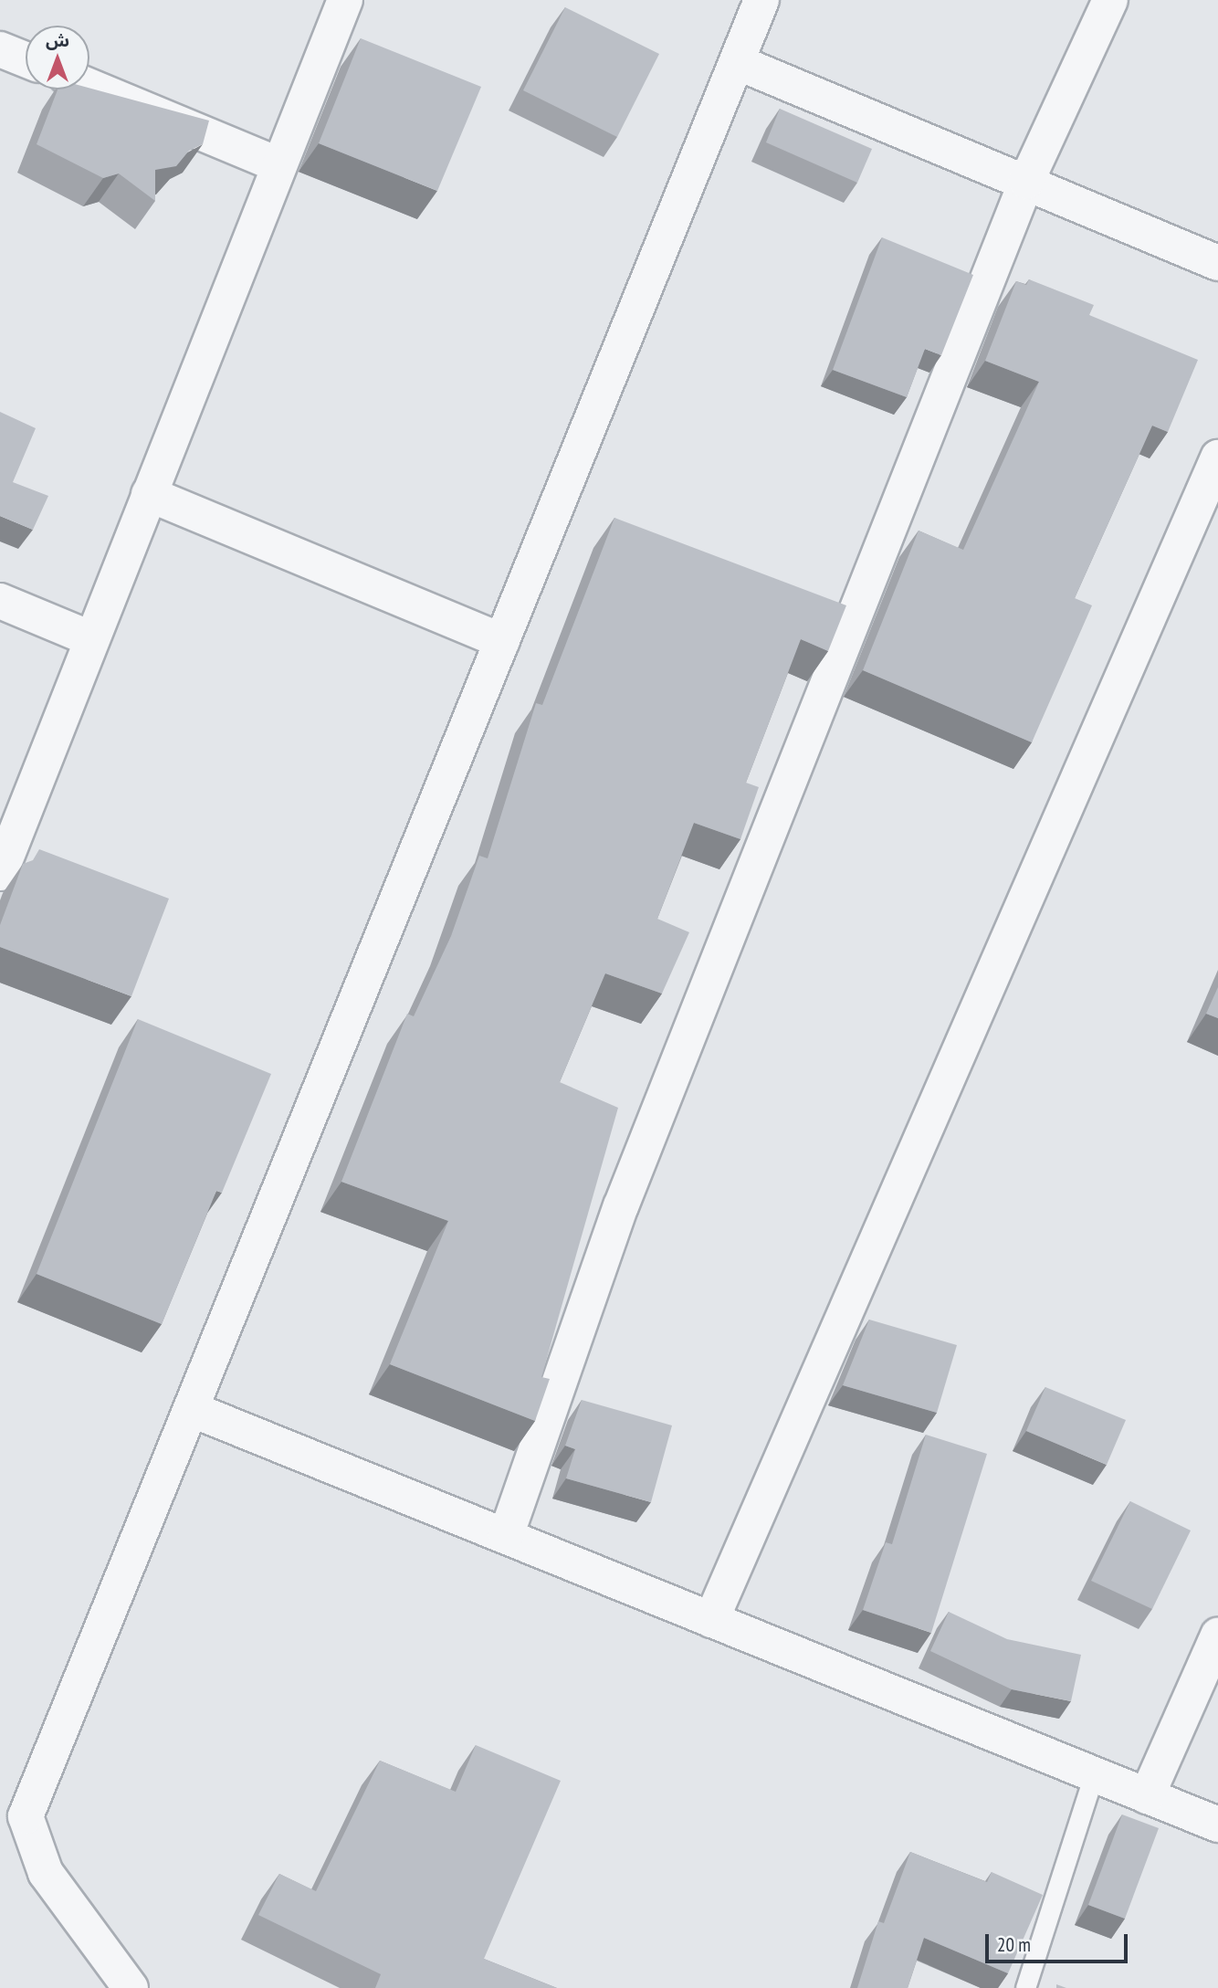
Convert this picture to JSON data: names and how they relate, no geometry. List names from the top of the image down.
{
  "scale_bar": "20 m",
  "north": "top"
}
